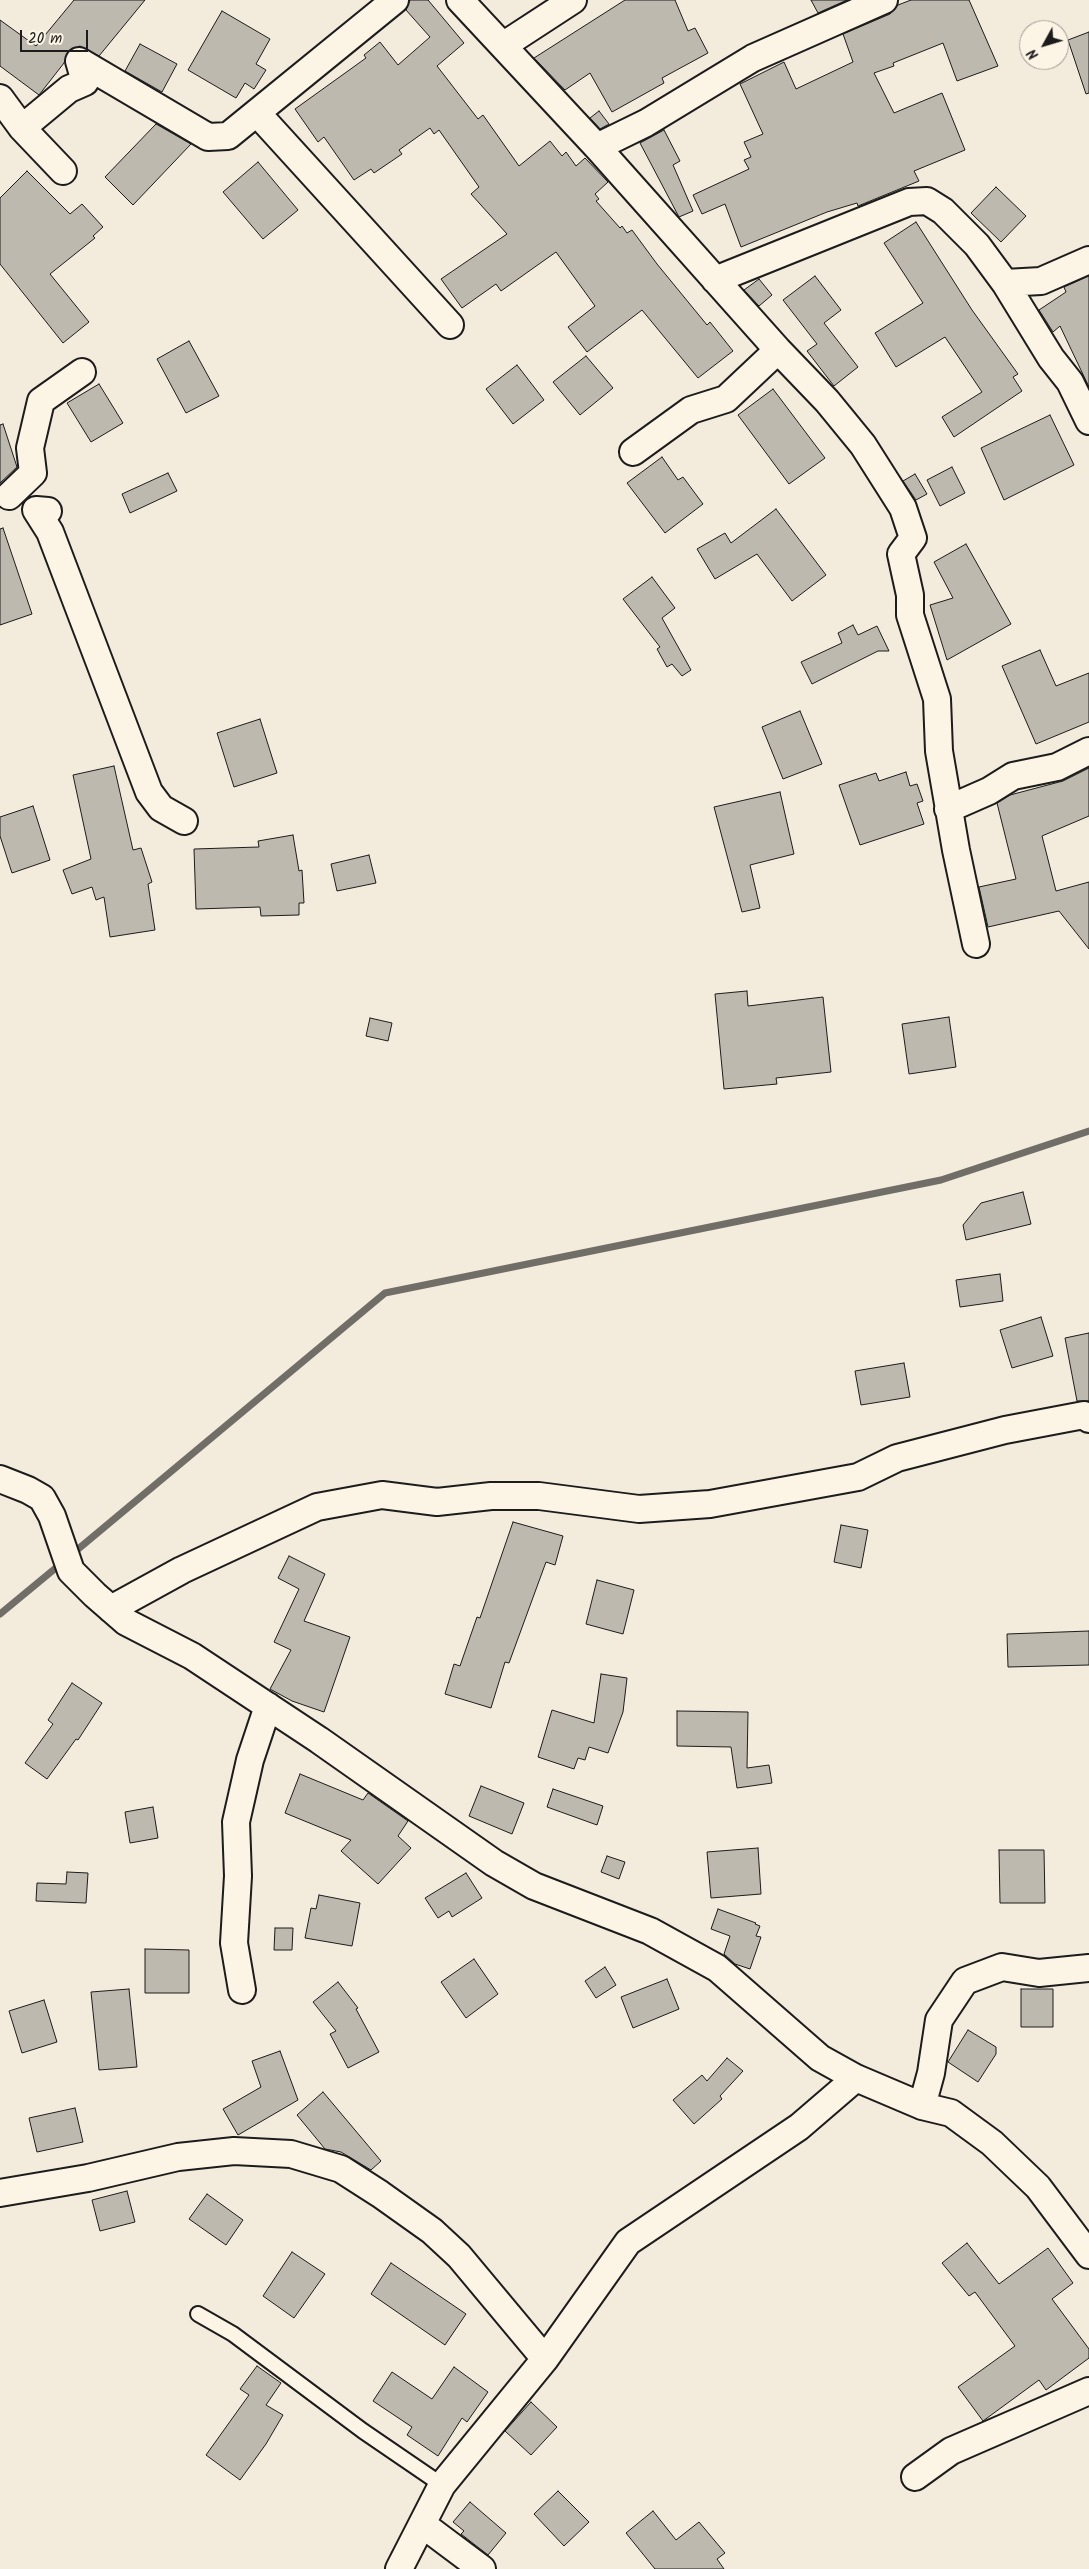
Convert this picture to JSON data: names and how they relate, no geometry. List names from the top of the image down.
{
  "scale_bar": "20 m",
  "north": "bottom left"
}
